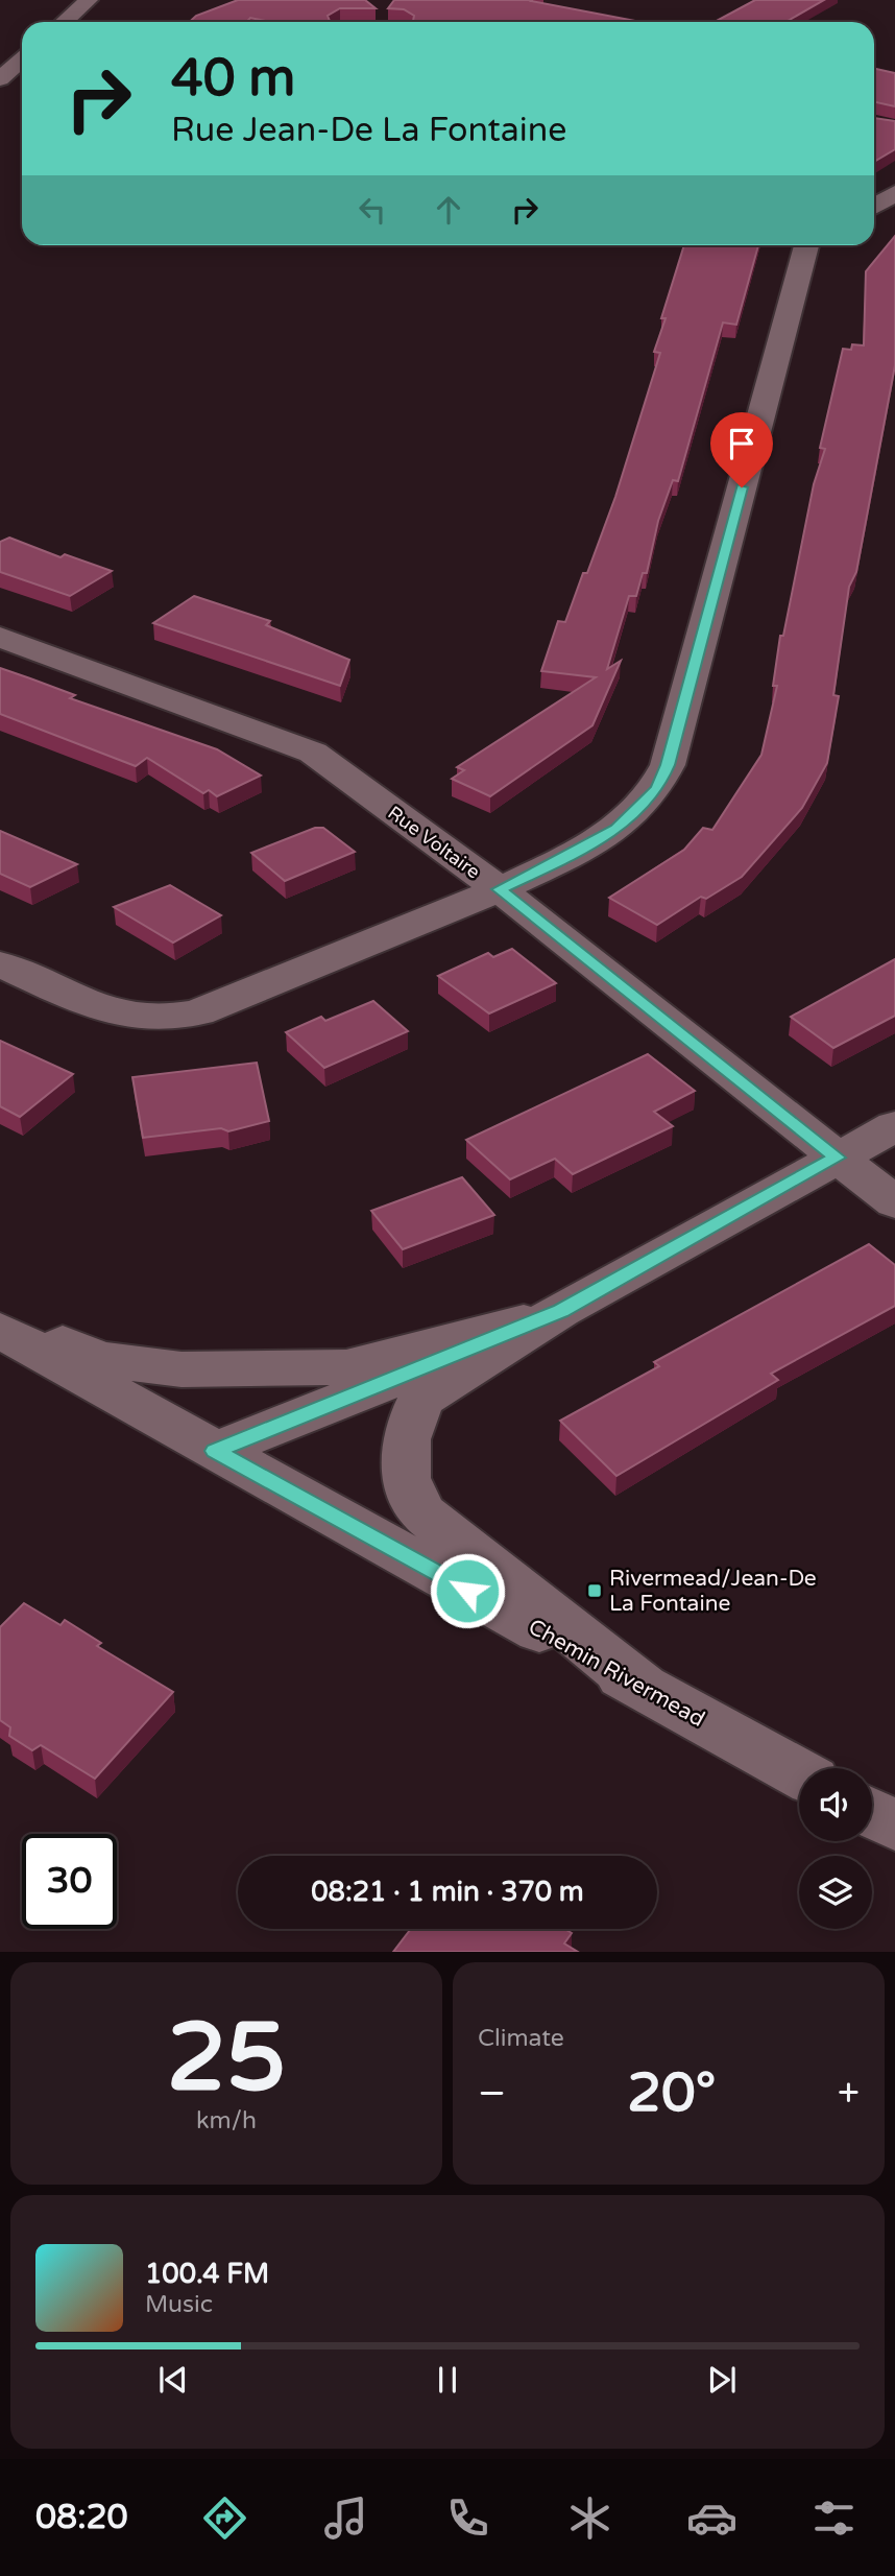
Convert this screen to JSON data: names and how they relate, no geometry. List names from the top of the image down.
{
  "streets": {
    "street": ["Rue Voltaire", "Chemin Rivermead"]
  },
  "places": {
    "transit": ["Rivermead/Jean-De La Fontaine"]
  },
  "page": {
    "turn": ["40 m", "Rue Jean-De La Fontaine"],
    "limit": "30",
    "trip": "08:21 · 1 min · 370 m",
    "tile": [
      ["25", "km/h"],
      "Climate"
    ],
    "heat": ["−", "20°", "+"],
    "song": ["100.4 FM", "Music"],
    "tabs": "08:20"
  }
}
